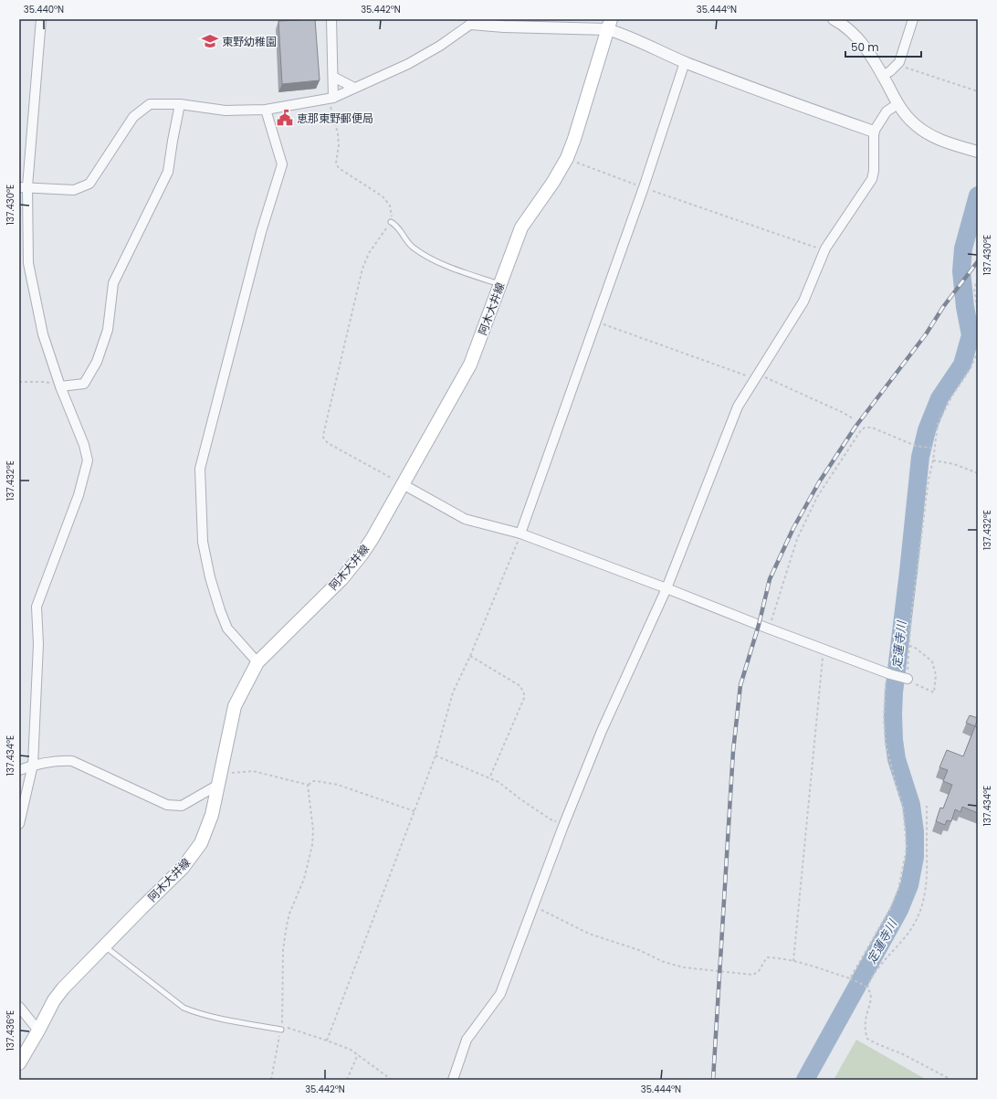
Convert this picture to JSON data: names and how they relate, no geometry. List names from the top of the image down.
{
  "streets": {
    "main road": ["阿木大井線"]
  },
  "water": ["定蓮寺川"],
  "places": {
    "school or university": ["東野幼稚園"],
    "public building": ["恵那東野郵便局"]
  },
  "scale_bar": "50 m",
  "coordinates": [
    "35.440°N",
    "35.442°N",
    "35.444°N",
    "137.430°E",
    "137.432°E",
    "137.434°E",
    "137.436°E"
  ]
}
